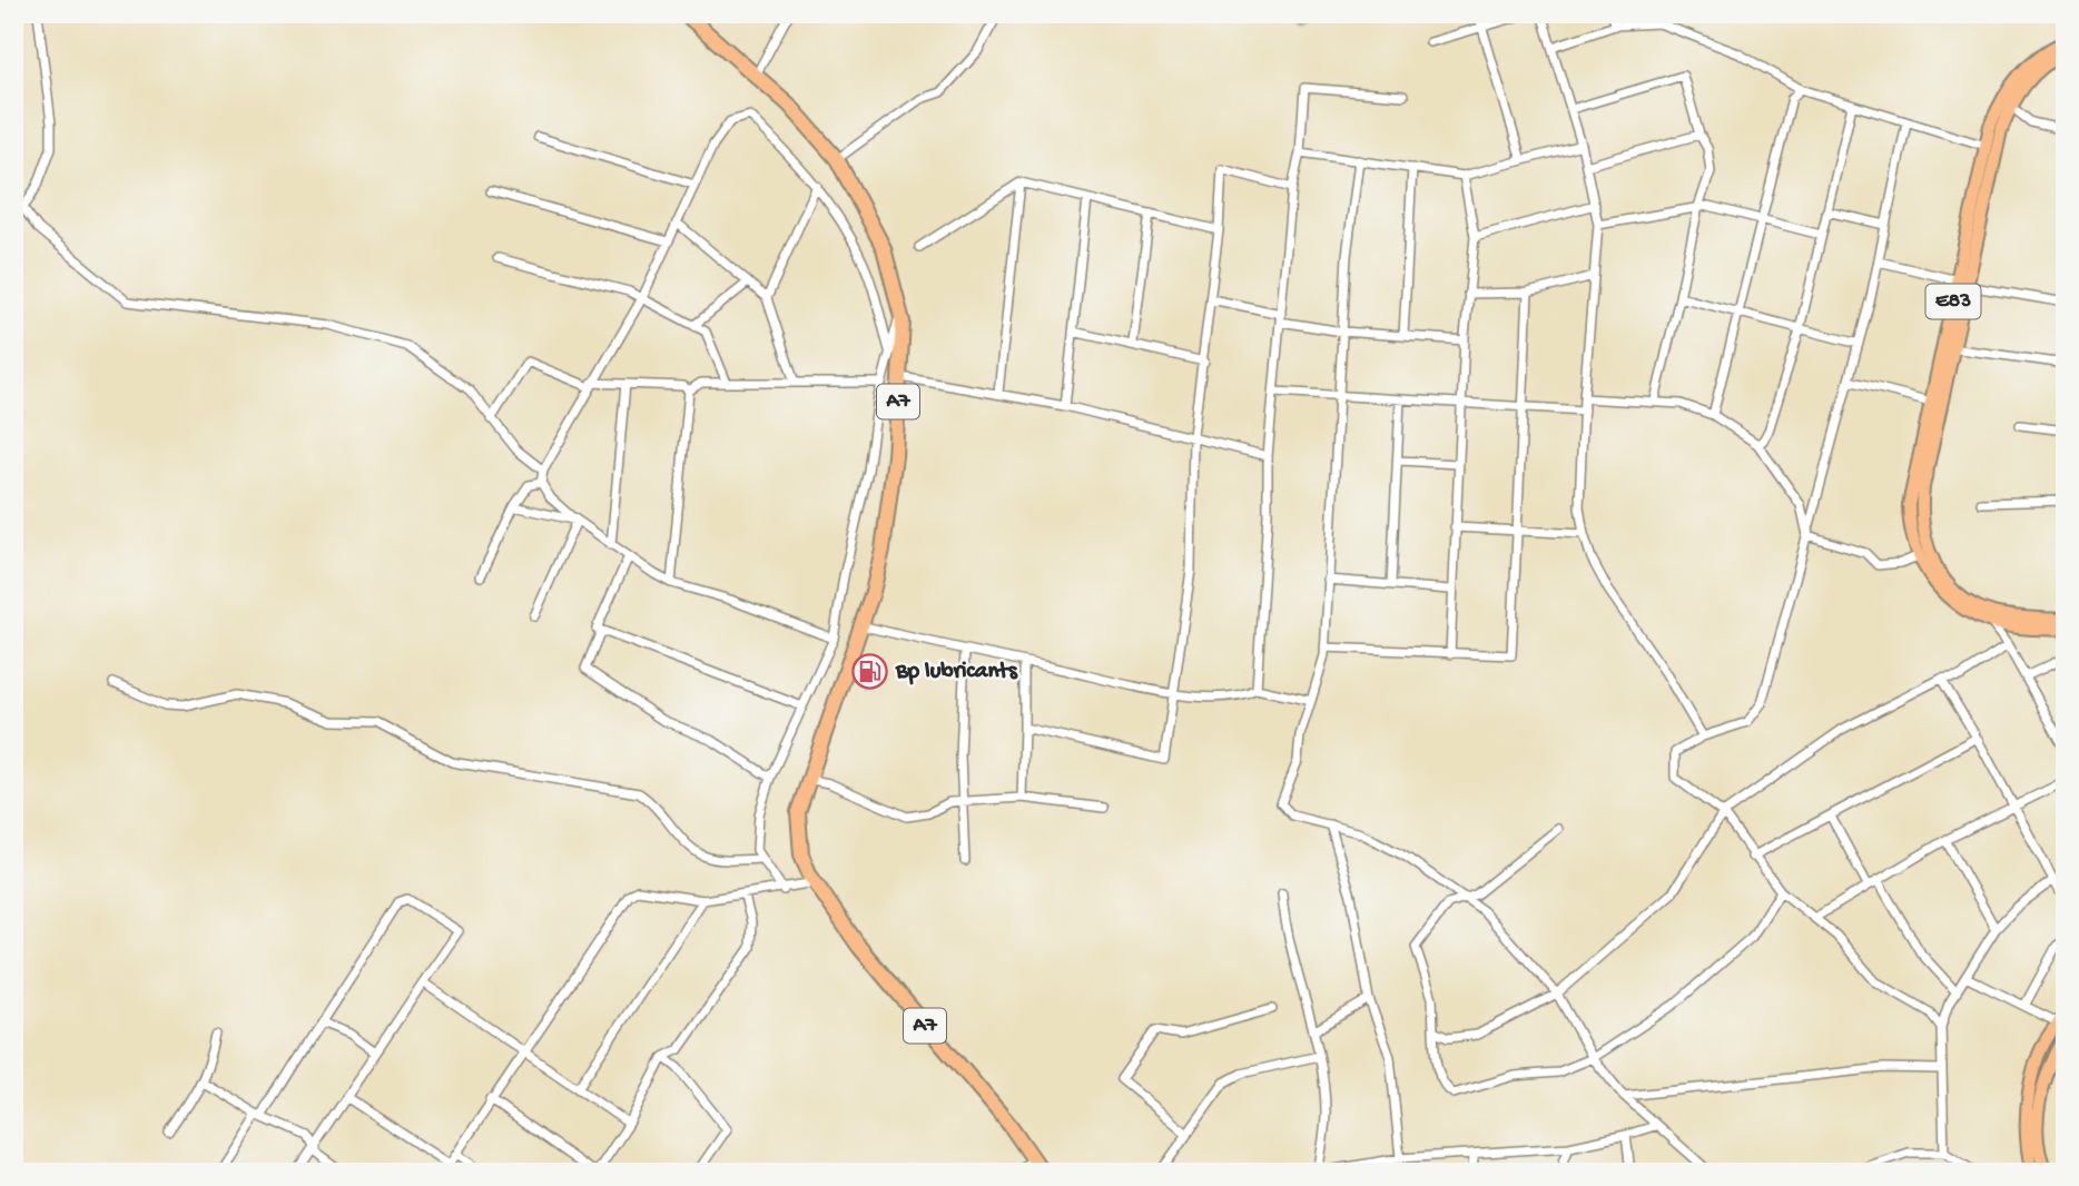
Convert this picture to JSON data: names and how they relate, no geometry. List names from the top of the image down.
{
  "streets": {
    "highway": ["A7"],
    "main road": ["E83"]
  },
  "places": {
    "fuel station": ["Bp lubricants"]
  }
}
